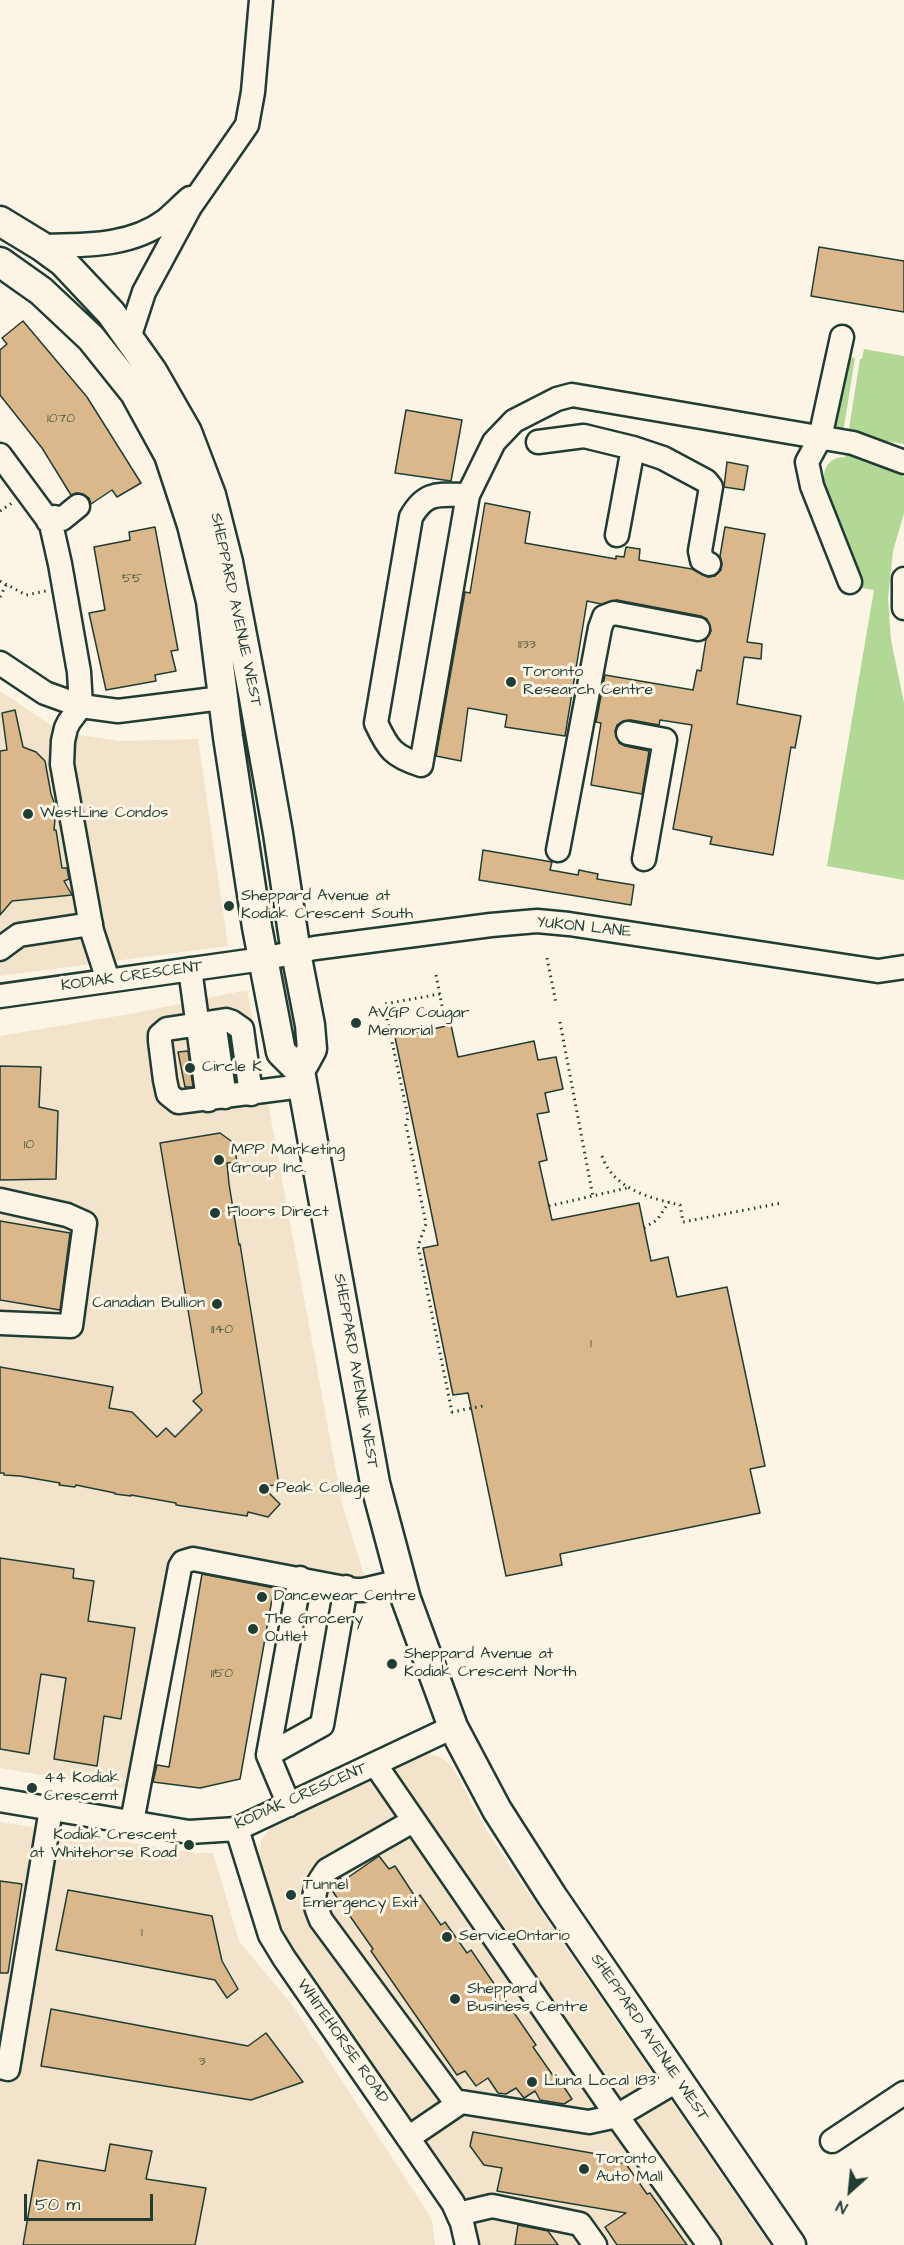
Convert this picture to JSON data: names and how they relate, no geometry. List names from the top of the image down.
{
  "streets": {
    "main road": ["SHEPPARD AVENUE WEST"],
    "street": ["YUKON LANE", "KODIAK CRESCENT", "WHITEHORSE ROAD"]
  },
  "crossings": [
    ["SHEPPARD AVENUE WEST", "YUKON LANE"],
    ["SHEPPARD AVENUE WEST", "KODIAK CRESCENT"],
    ["YUKON LANE", "KODIAK CRESCENT"],
    ["KODIAK CRESCENT", "WHITEHORSE ROAD"]
  ],
  "places": [
    "Toronto Research Centre",
    "WestLine Condos",
    "Sheppard Avenue at Kodiak Crescent South",
    "AVGP Cougar Memorial",
    "Circle K",
    "MPP Marketing Group Inc.",
    "Floors Direct",
    "Canadian Bullion",
    "Peak College",
    "Dancewear Centre",
    "The Grocery Outlet",
    "Sheppard Avenue at Kodiak Crescent North",
    "44 Kodiak Crescemt",
    "Kodiak Crescent at Whitehorse Road",
    "Tunnel Emergency Exit",
    "ServiceOntario",
    "Sheppard Business Centre",
    "Liuna Local 183",
    "Toronto Auto Mall"
  ],
  "house_numbers": [
    "1070",
    "55",
    "1133",
    "10",
    "1140",
    "1",
    "1150",
    "1",
    "3"
  ],
  "scale_bar": "50 m",
  "north": "bottom left"
}
